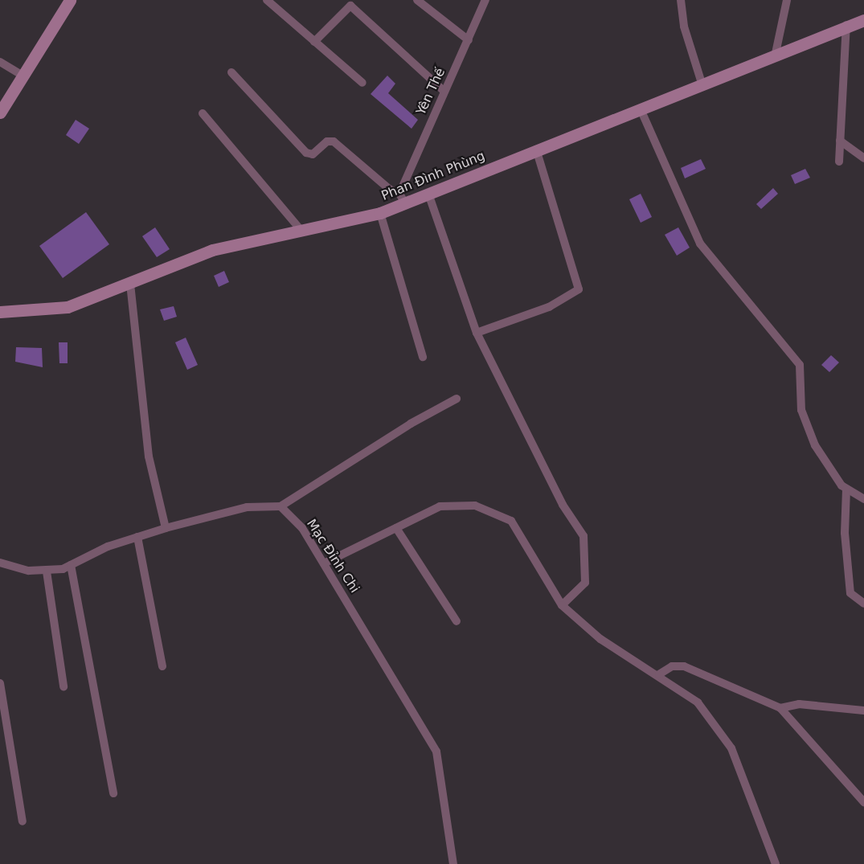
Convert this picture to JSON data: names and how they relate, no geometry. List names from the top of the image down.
{
  "streets": {
    "street": ["Yên Thế", "Phan Đình Phùng", "Mạc Đỉnh Chi"]
  },
  "crossings": [
    ["Yên Thế", "Phan Đình Phùng"]
  ]
}
